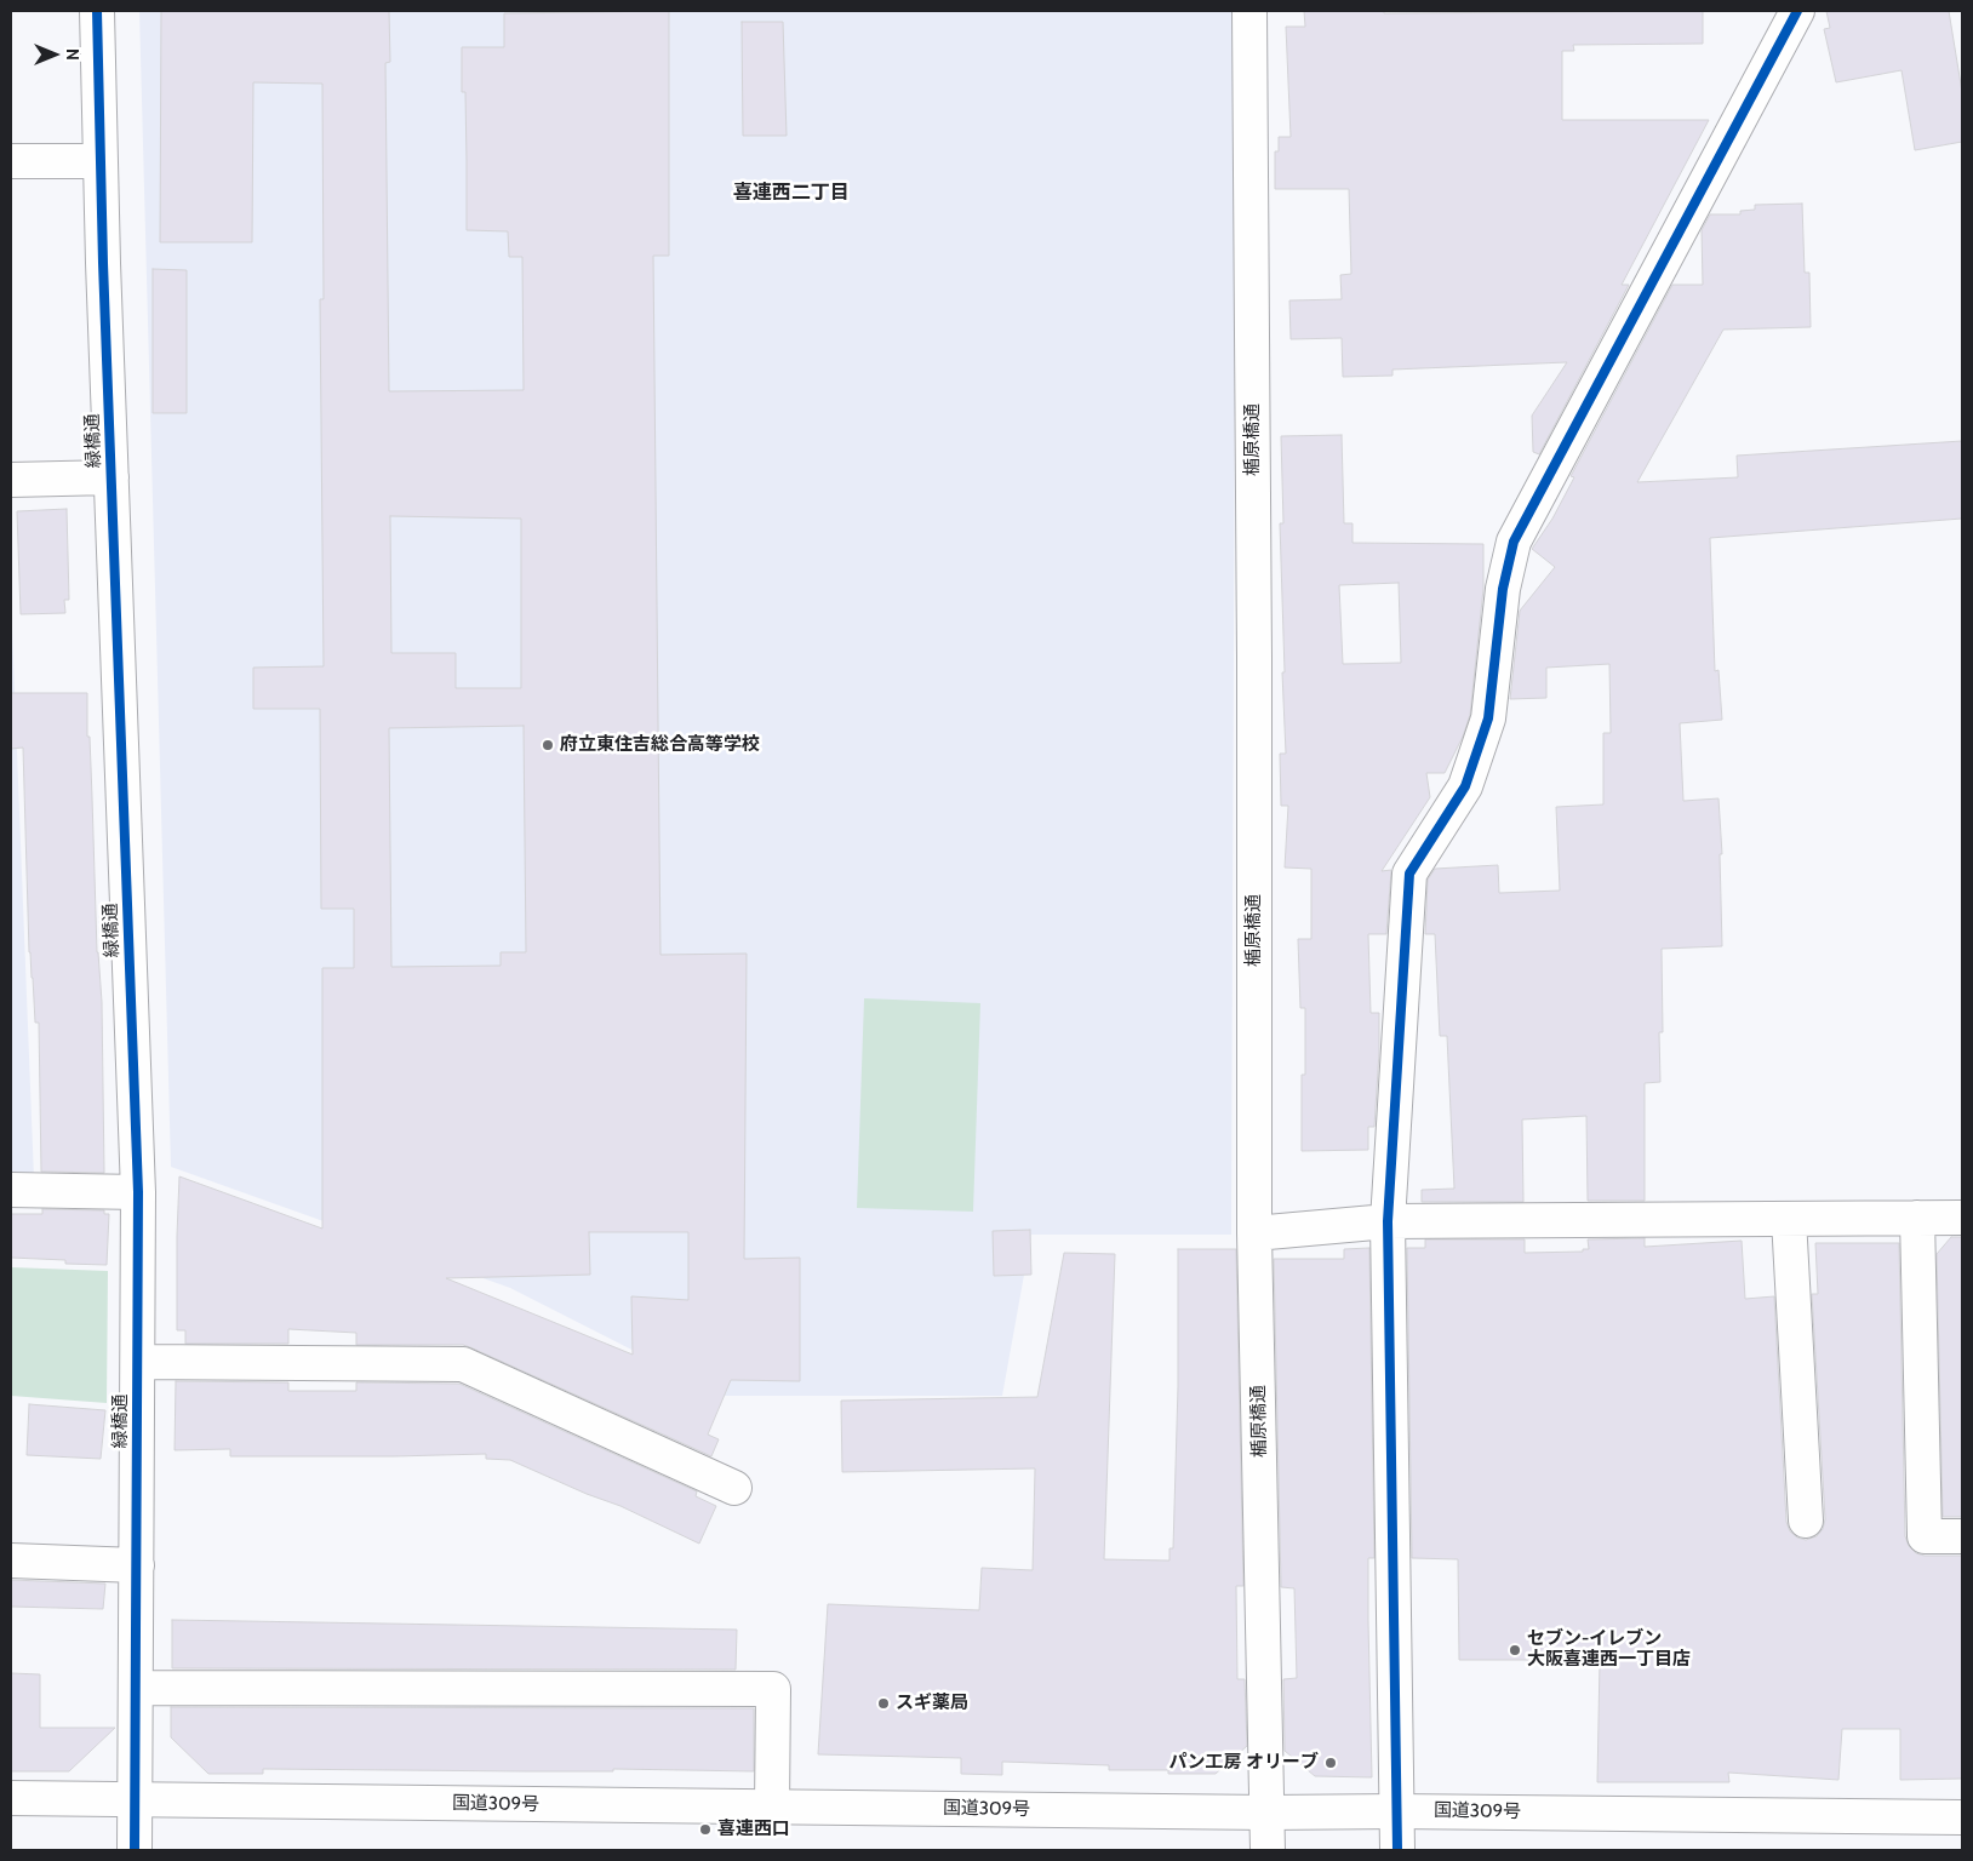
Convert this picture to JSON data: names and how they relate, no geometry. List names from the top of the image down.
{
  "streets": {
    "main road": ["楯原橋通", "緑橋通", "国道309号"]
  },
  "crossings": [
    ["楯原橋通", "国道309号"],
    ["緑橋通", "国道309号"]
  ],
  "districts": ["喜連西二丁目"],
  "places": [
    "府立東住吉総合高等学校",
    "セブン-イレブン 大阪喜連西一丁目店",
    "スギ薬局",
    "パン工房 オリーブ",
    "喜連西口"
  ],
  "north": "right"
}
